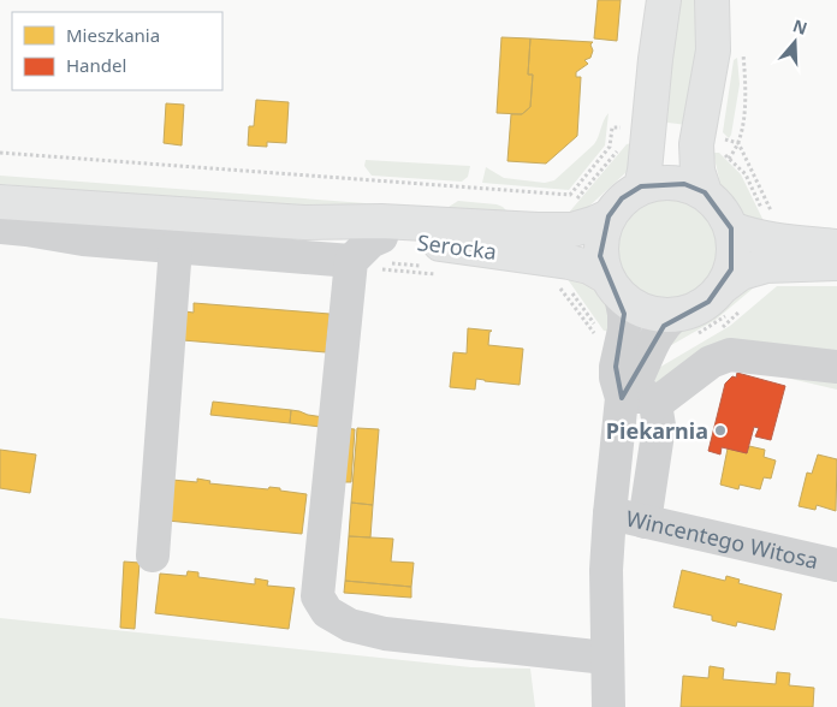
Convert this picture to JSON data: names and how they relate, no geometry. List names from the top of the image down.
{
  "streets": {
    "main road": ["Serocka"],
    "street": ["Wincentego Witosa"]
  },
  "places": ["Piekarnia"],
  "legend": ["Mieszkania", "Handel"],
  "north": "top"
}
